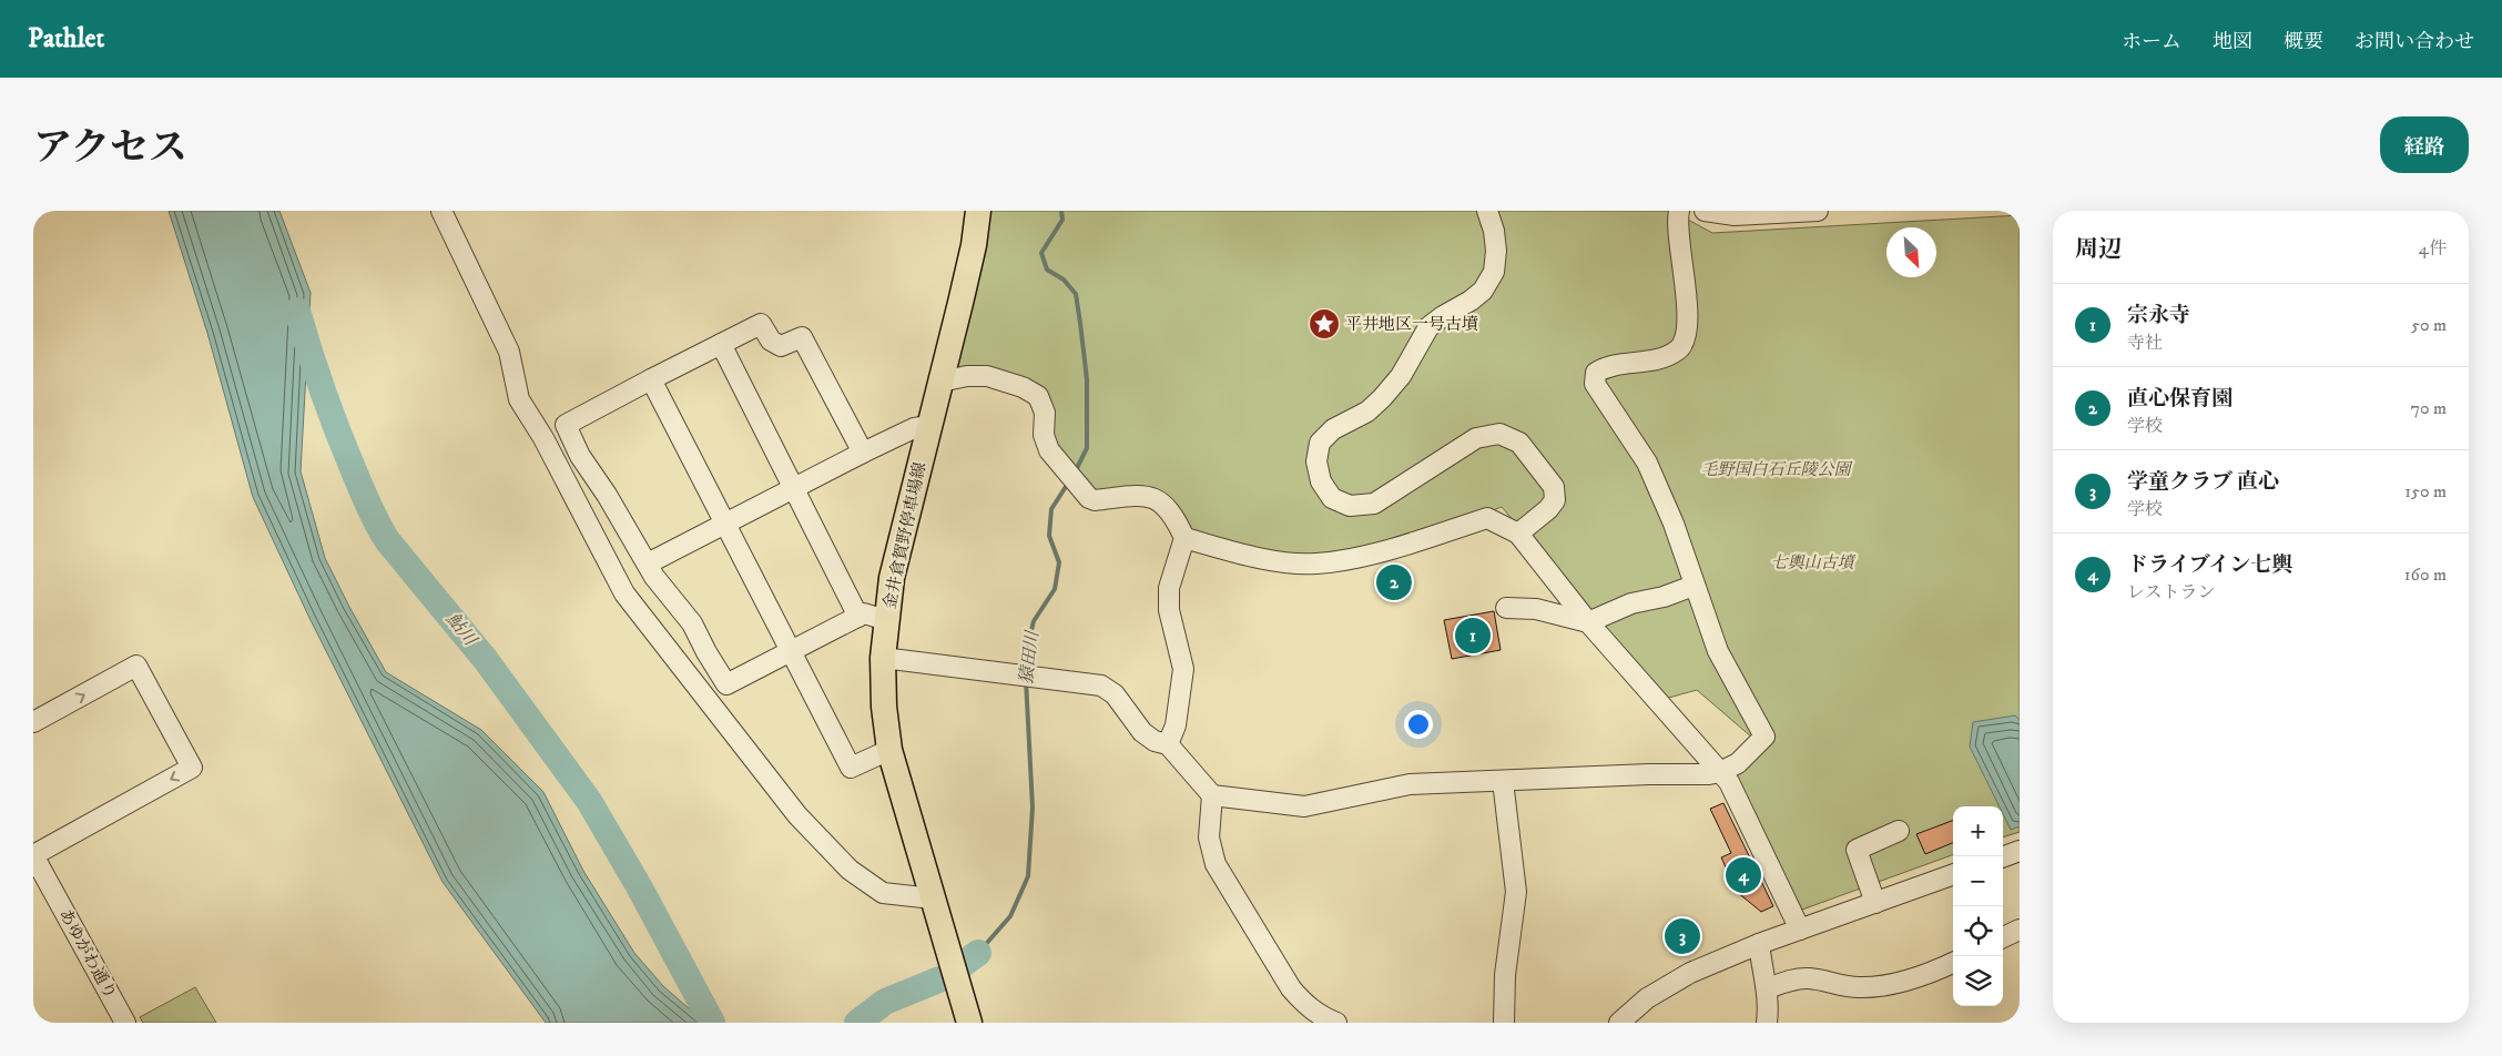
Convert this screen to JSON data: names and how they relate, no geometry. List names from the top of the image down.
{
  "streets": {
    "main road": ["金井倉賀野停車場線"],
    "street": ["あゆがわ通り"]
  },
  "water": ["鮎川", "猿田川"],
  "parks": ["毛野国白石丘陵公園", "七輿山古墳"],
  "places": {
    "place": ["平井地区一号古墳"]
  },
  "north": "bottom right",
  "page": {
    "header": "Pathlet",
    "nav": [
      "ホーム",
      "地図",
      "概要",
      "お問い合わせ"
    ],
    "title": "アクセス",
    "buttons": "経路",
    "heading": ["周辺", "4件"],
    "list": [
      {
        "mark": "1",
        "name": "宗永寺",
        "note": "寺社",
        "value": "50 m"
      },
      {
        "mark": "2",
        "name": "直心保育園",
        "note": "学校",
        "value": "70 m"
      },
      {
        "mark": "3",
        "name": "学童クラブ 直心",
        "note": "学校",
        "value": "150 m"
      },
      {
        "mark": "4",
        "name": "ドライブイン七輿",
        "note": "レストラン",
        "value": "160 m"
      }
    ],
    "pins": [
      "2",
      "1",
      "4",
      "3"
    ],
    "map_buttons": ["+", "−"]
  }
}
